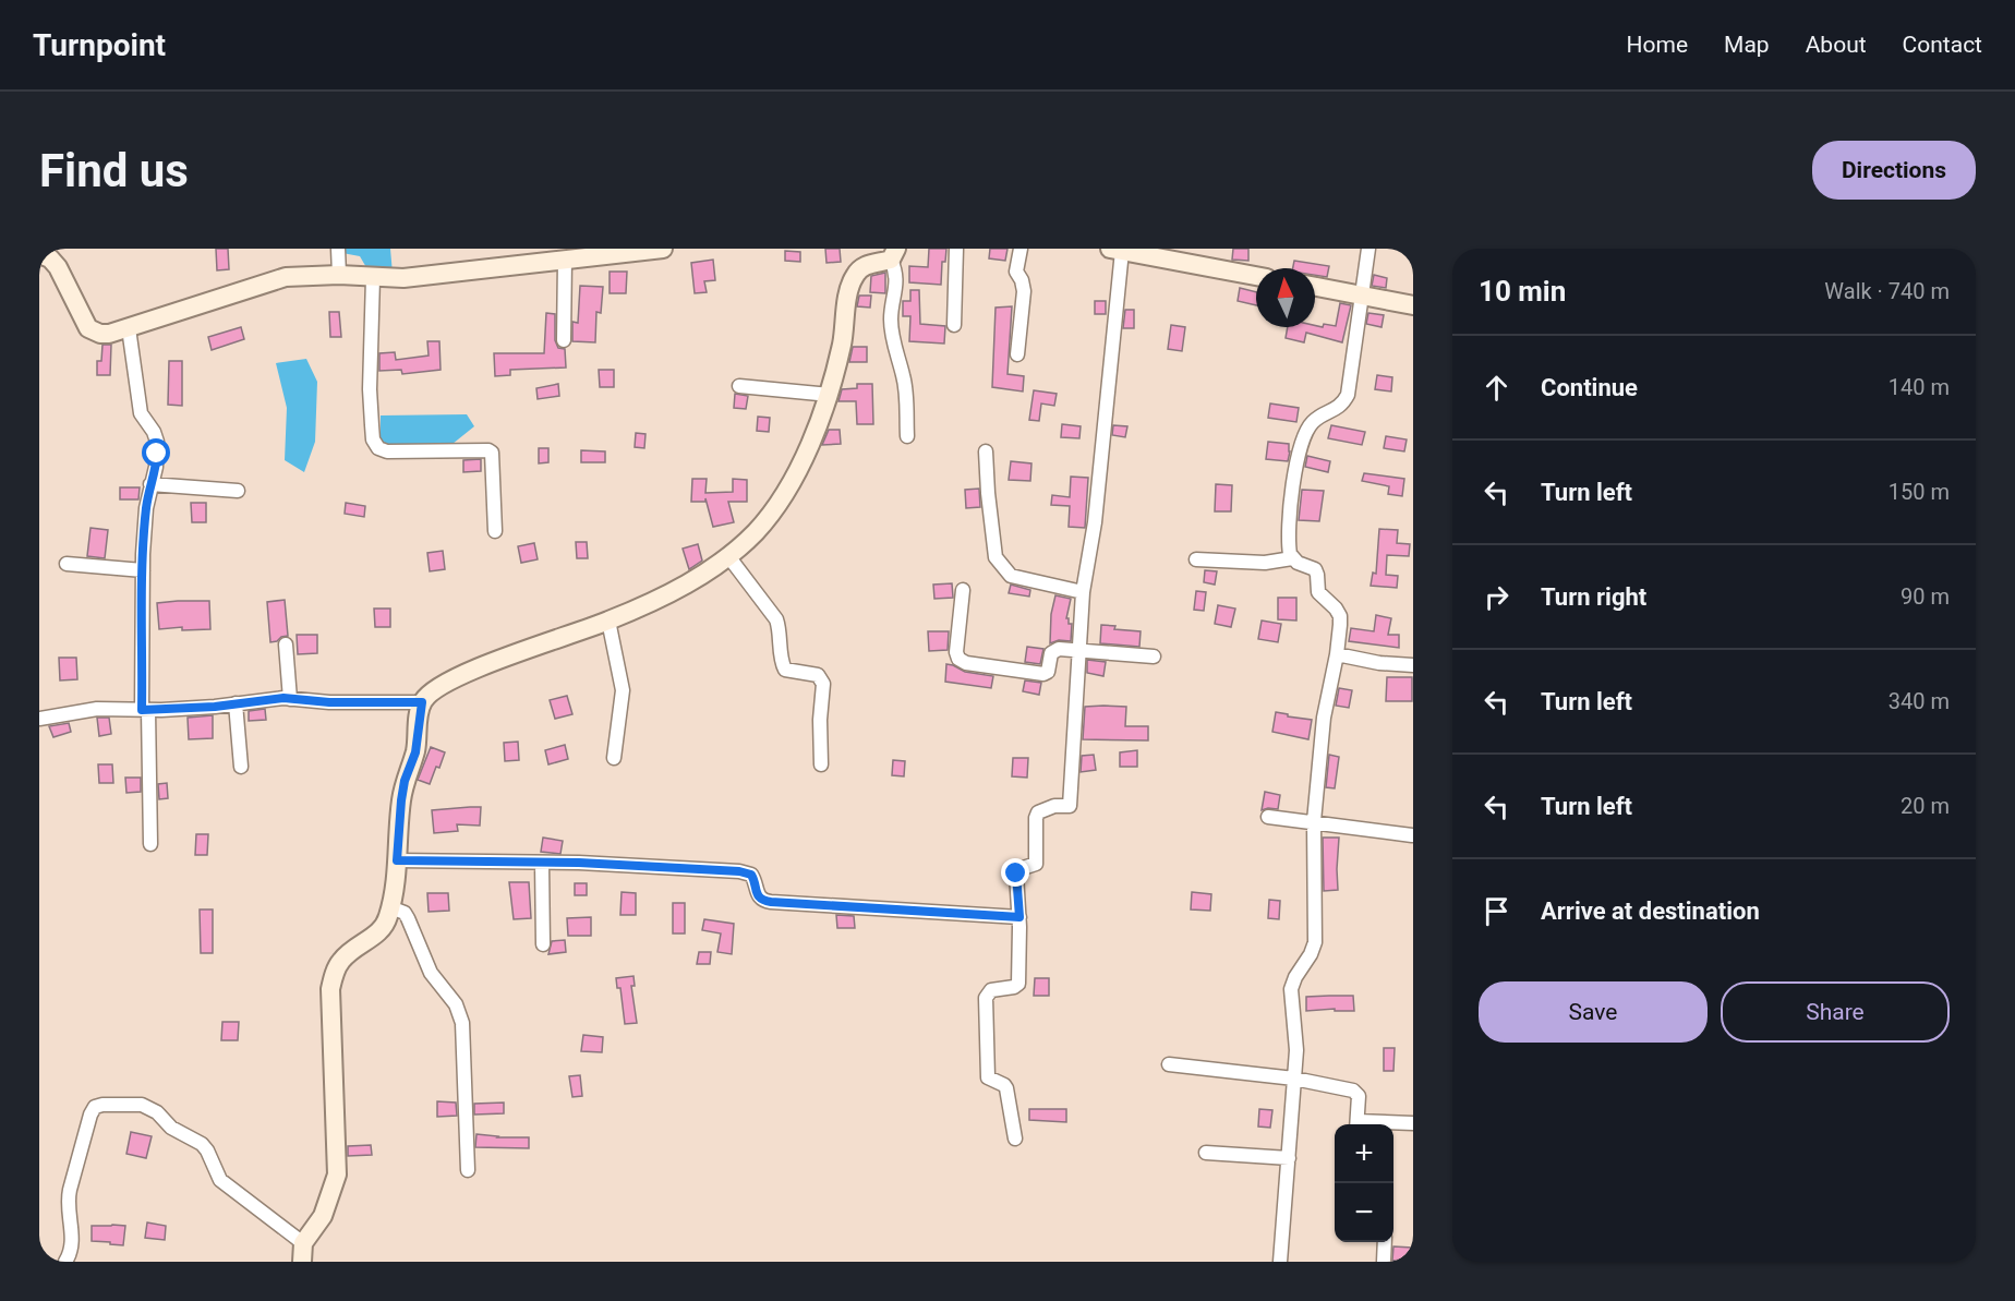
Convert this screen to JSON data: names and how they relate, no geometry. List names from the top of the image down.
{
  "north": "top",
  "page": {
    "header": "Turnpoint",
    "nav": [
      "Home",
      "Map",
      "About",
      "Contact"
    ],
    "buttons": [
      "Directions",
      ["Save", "Share"]
    ],
    "title": "Find us",
    "heading": ["10 min", "Walk · 740 m"],
    "list": [
      ["Continue", "140 m"],
      ["Turn left", "150 m"],
      ["Turn right", "90 m"],
      ["Turn left", "340 m"],
      ["Turn left", "20 m"],
      "Arrive at destination"
    ],
    "map_buttons": ["+", "−"]
  }
}
